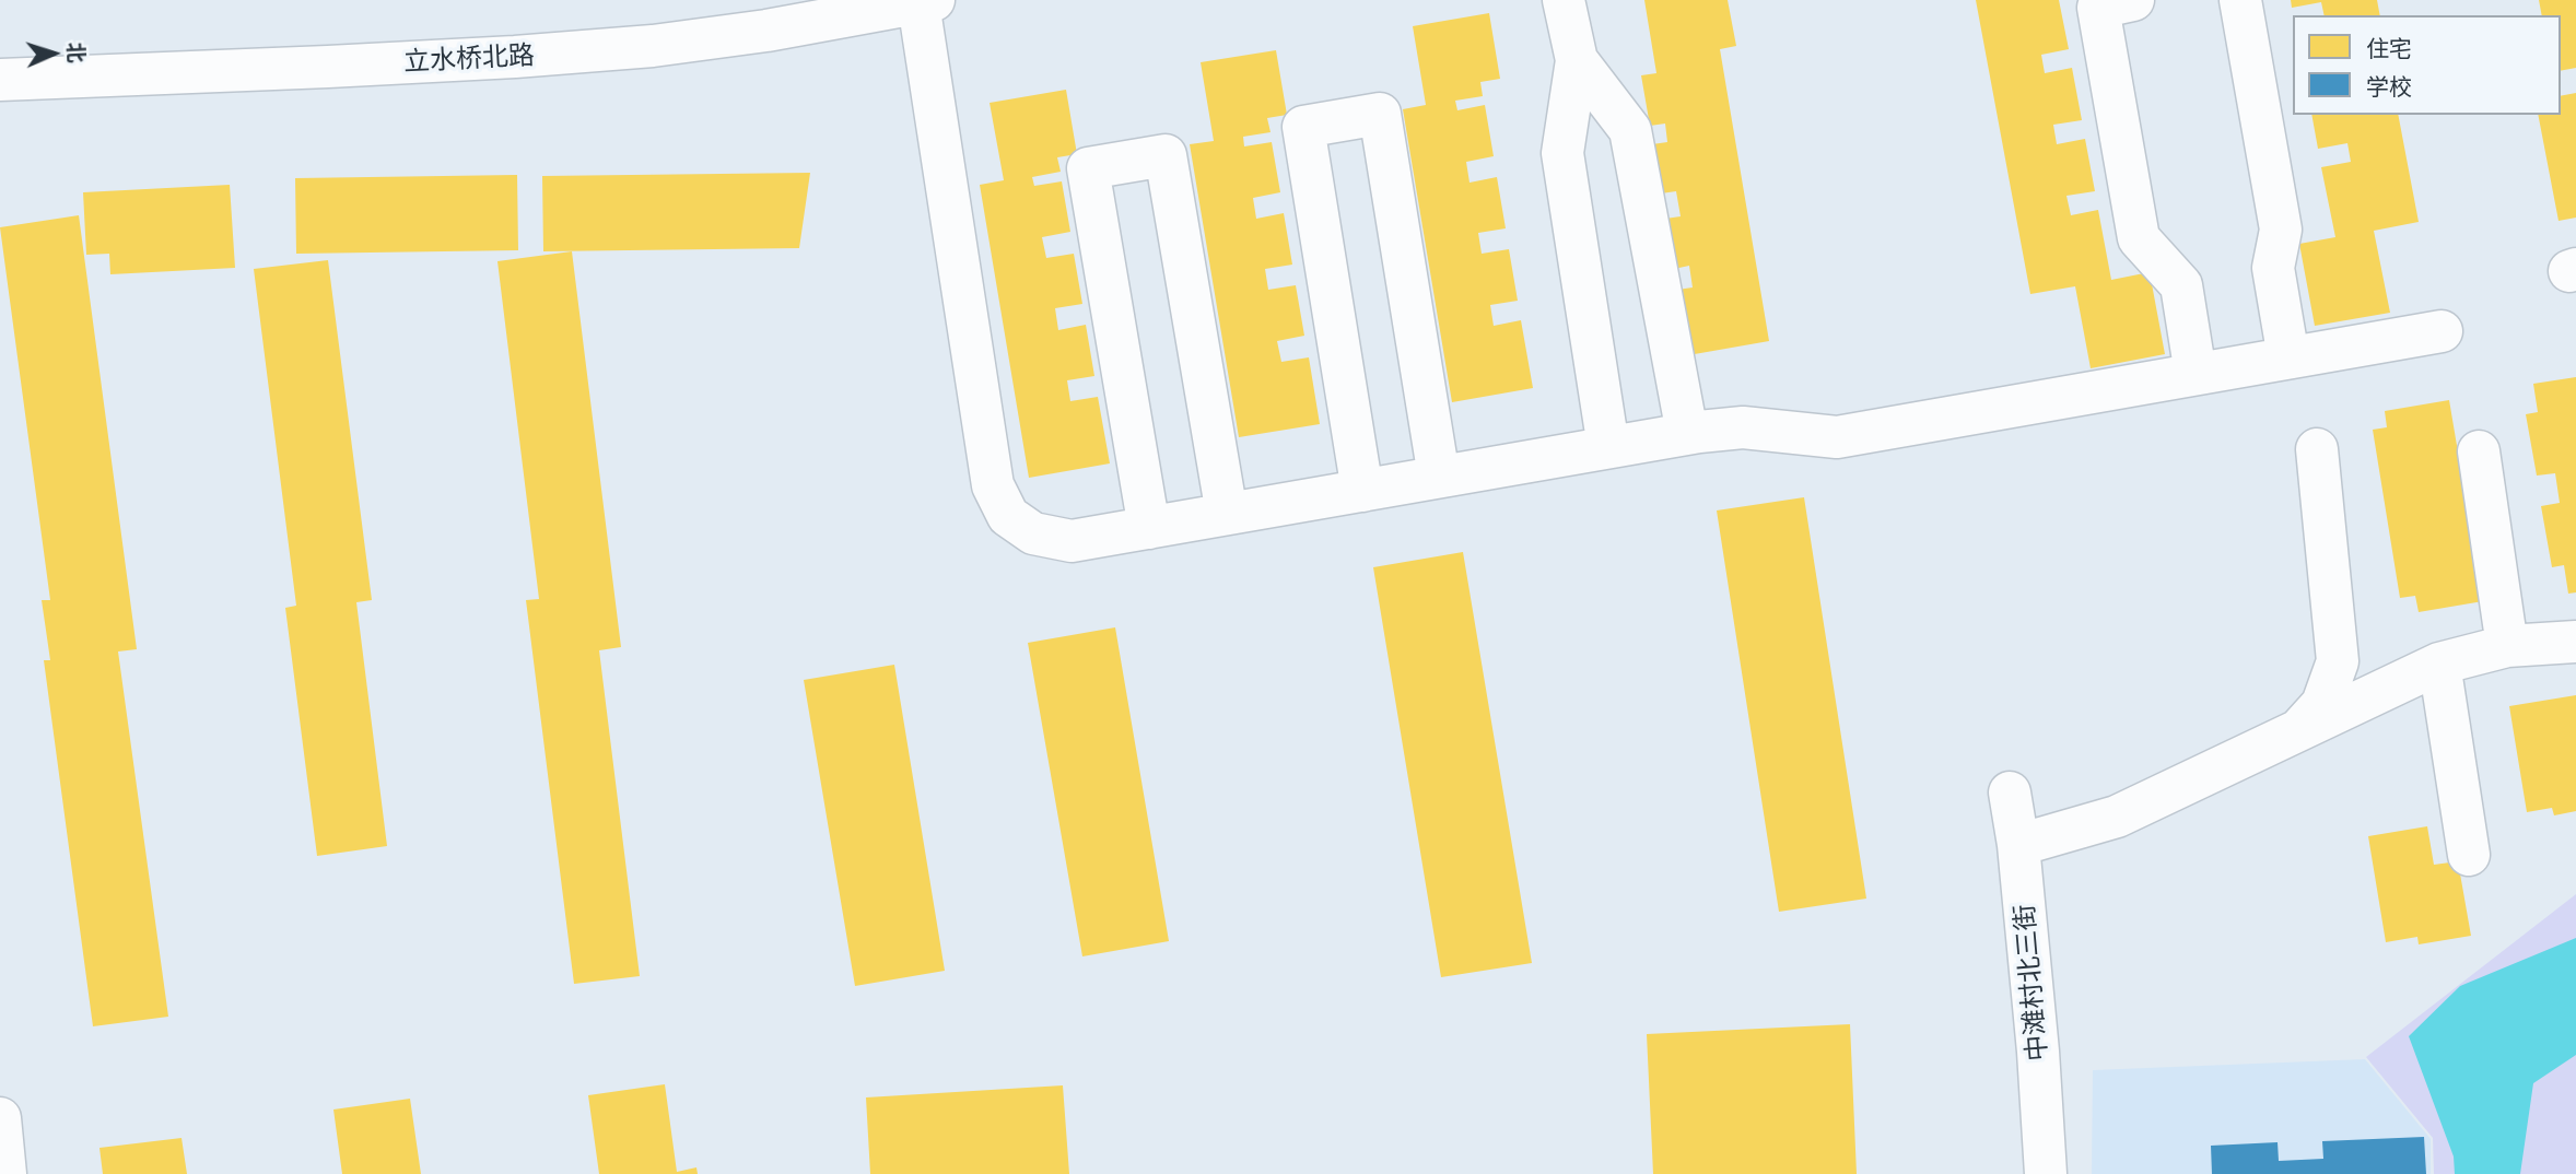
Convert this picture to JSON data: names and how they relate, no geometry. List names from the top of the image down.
{
  "streets": {
    "street": ["立水桥北路", "中滩村北三街"]
  },
  "legend": ["住宅", "学校"],
  "north": "right"
}
